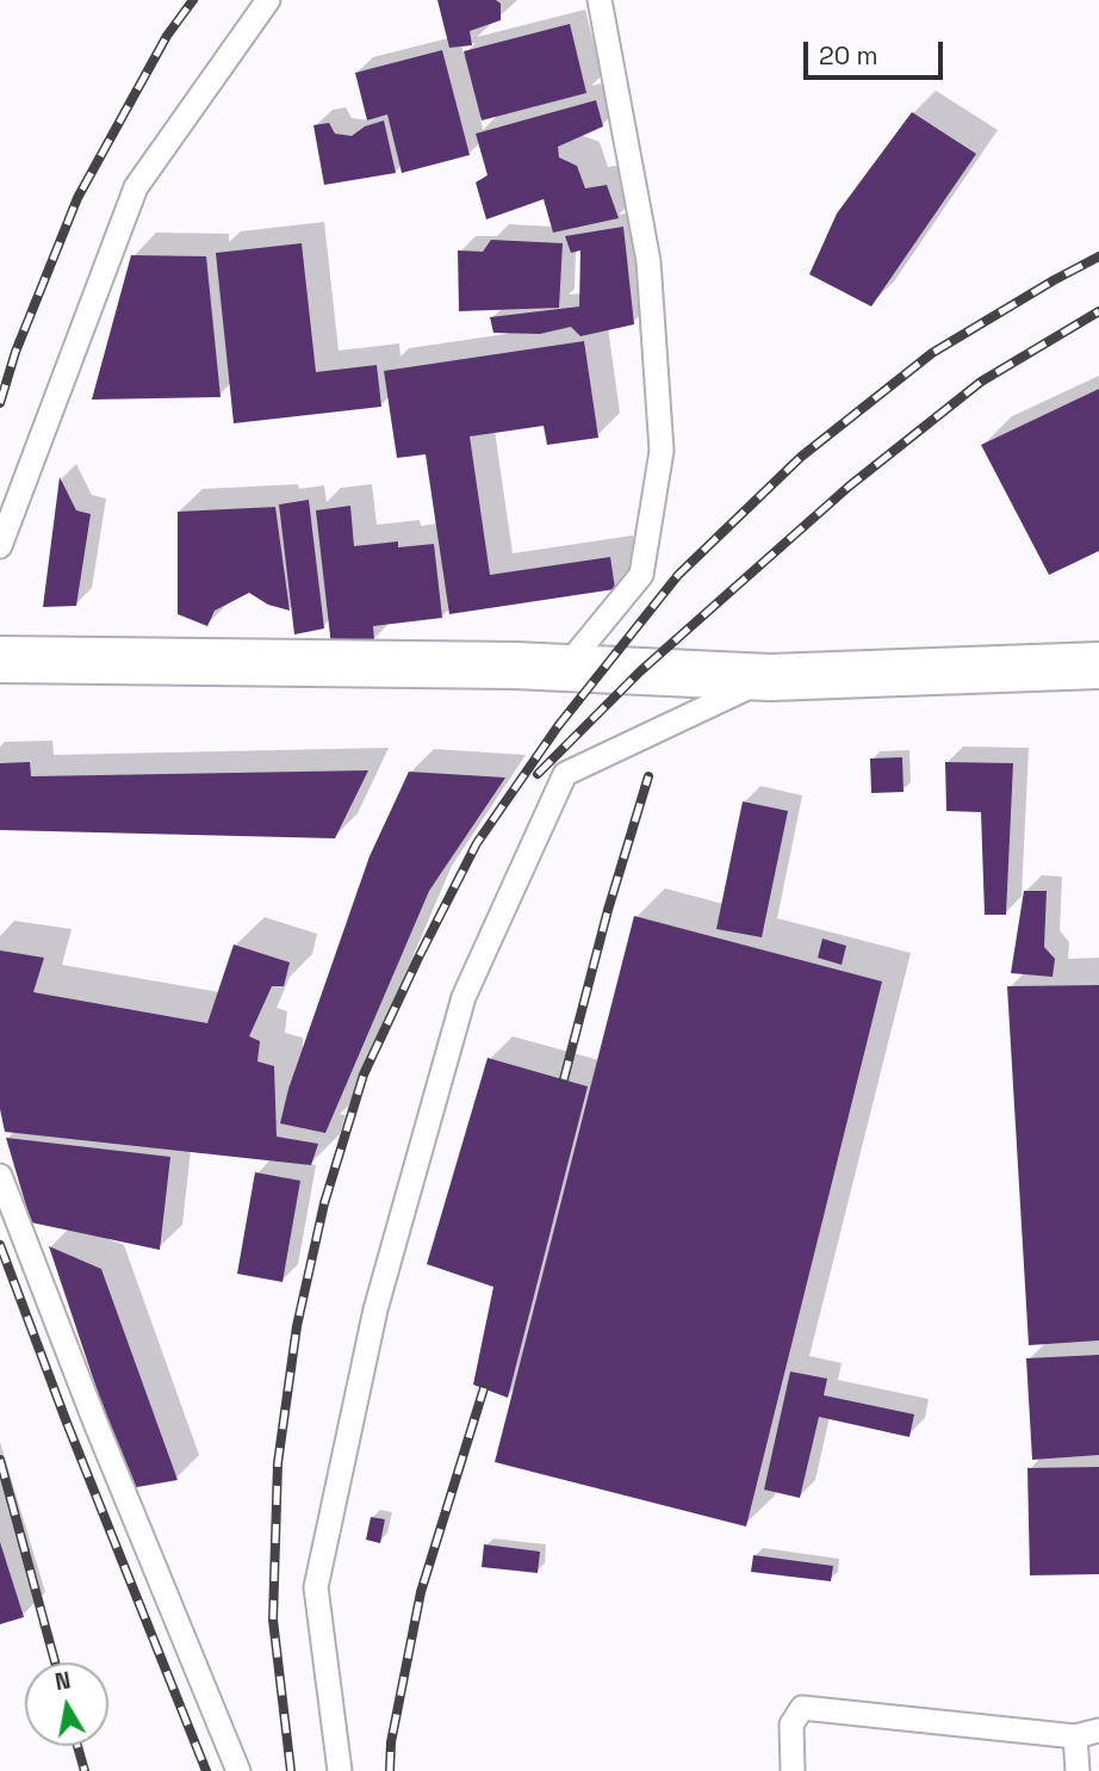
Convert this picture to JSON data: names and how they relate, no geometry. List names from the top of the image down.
{
  "scale_bar": "20 m",
  "north": "top"
}
